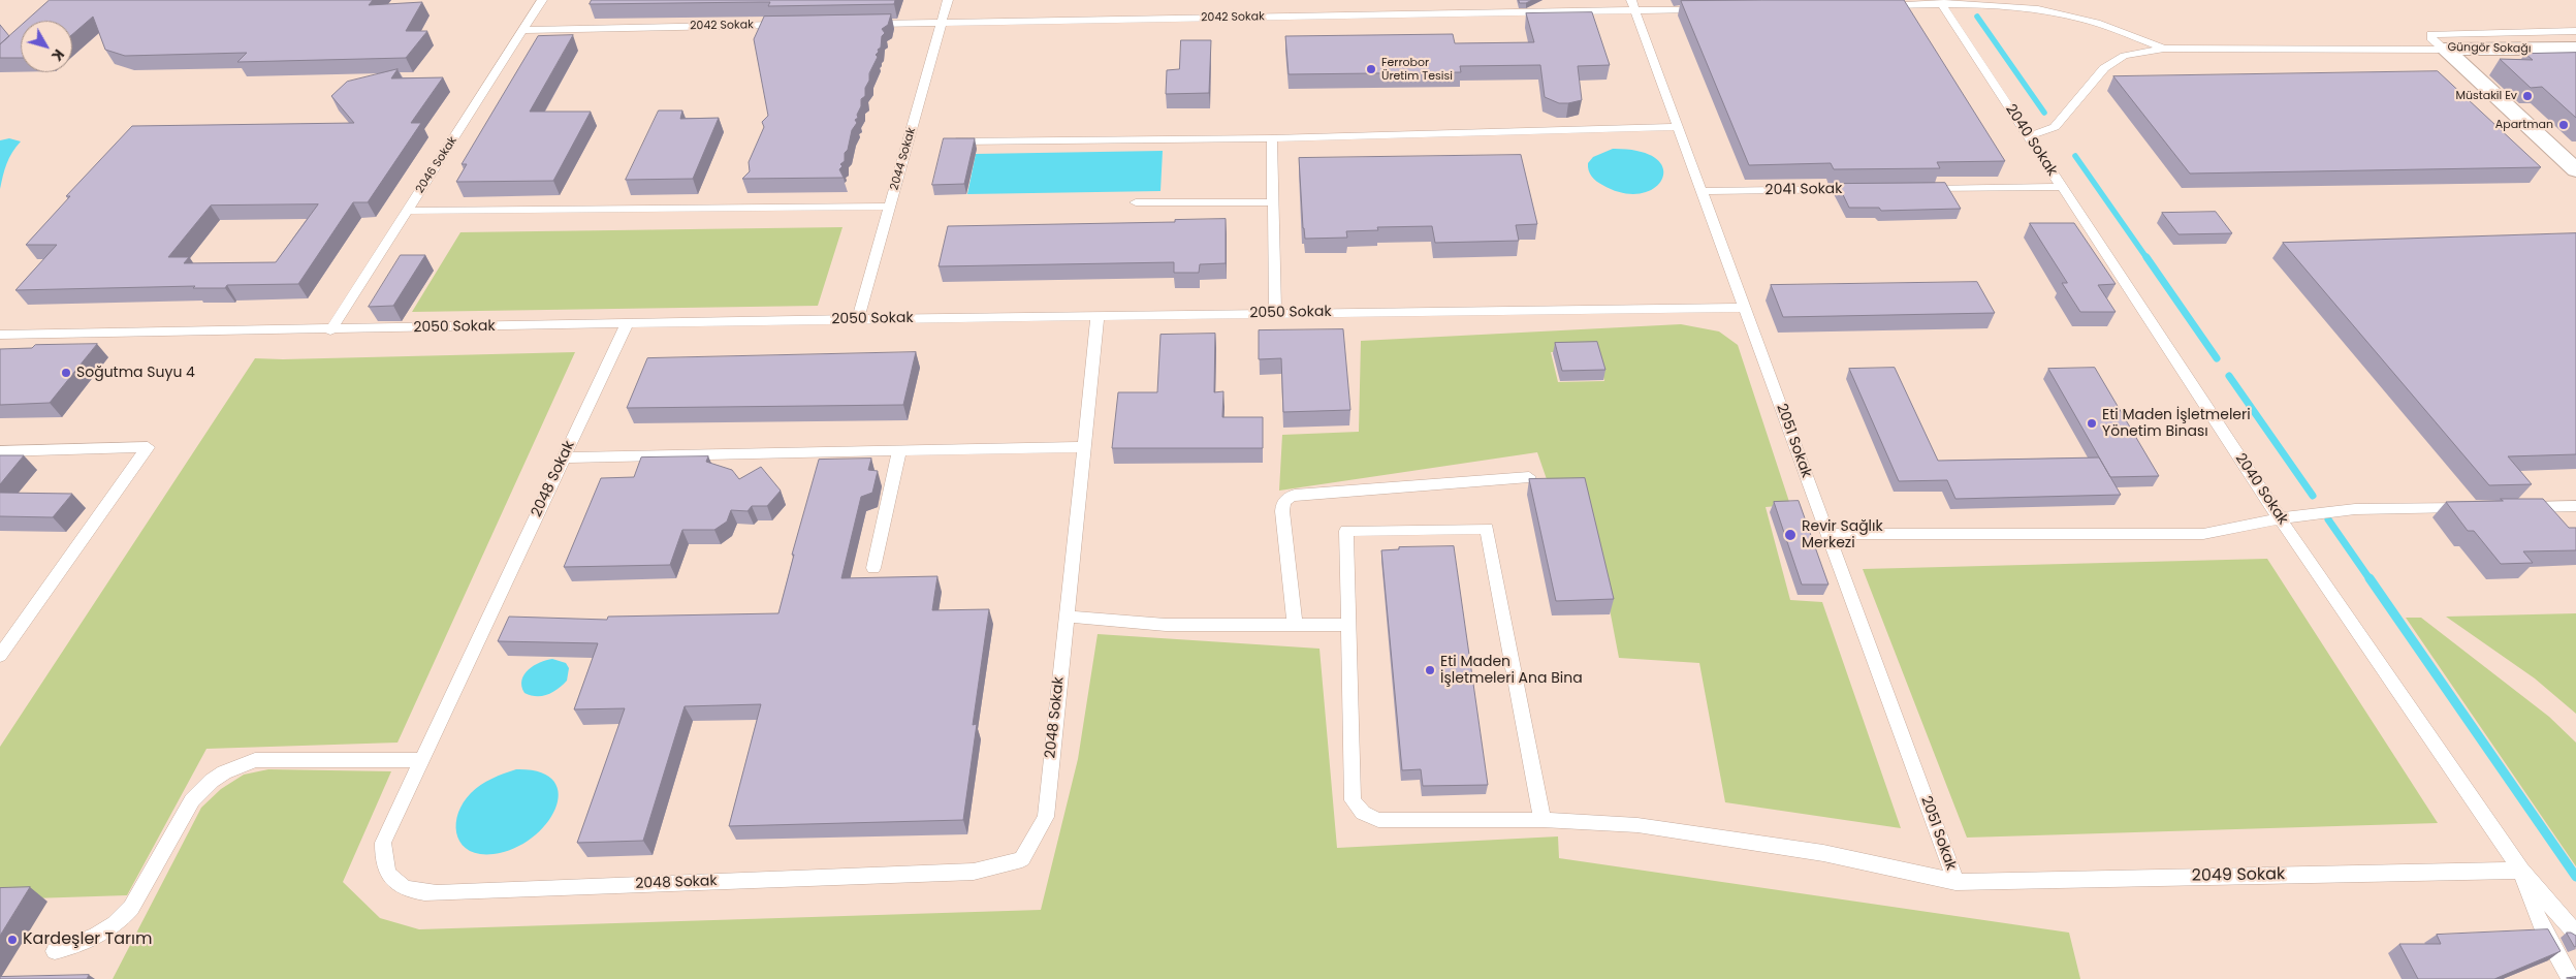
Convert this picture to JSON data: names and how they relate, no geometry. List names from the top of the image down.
{
  "streets": {
    "street": ["Güngör Sokağı"],
    "lane": [
      "2042 Sokak",
      "2040 Sokak",
      "2044 Sokak",
      "2046 Sokak",
      "2041 Sokak",
      "2050 Sokak",
      "2051 Sokak",
      "2048 Sokak",
      "2049 Sokak"
    ]
  },
  "crossings": [
    ["2042 Sokak", "2044 Sokak"],
    ["2042 Sokak", "2046 Sokak"],
    ["2042 Sokak", "2051 Sokak"],
    ["2040 Sokak", "2049 Sokak"],
    ["2044 Sokak", "2050 Sokak"],
    ["2046 Sokak", "2050 Sokak"],
    ["2041 Sokak", "2051 Sokak"],
    ["2050 Sokak", "2051 Sokak"],
    ["2050 Sokak", "2048 Sokak"],
    ["2051 Sokak", "2049 Sokak"]
  ],
  "places": [
    "Ferrobor Üretim Tesisi",
    "Müstakil Ev",
    "Apartman",
    "Soğutma Suyu 4",
    "Eti Maden İşletmeleri Yönetim Binası",
    "Revir Sağlık Merkezi",
    "Eti Maden İşletmeleri Ana Bina",
    "Kardeşler Tarım"
  ],
  "north": "bottom right"
}
